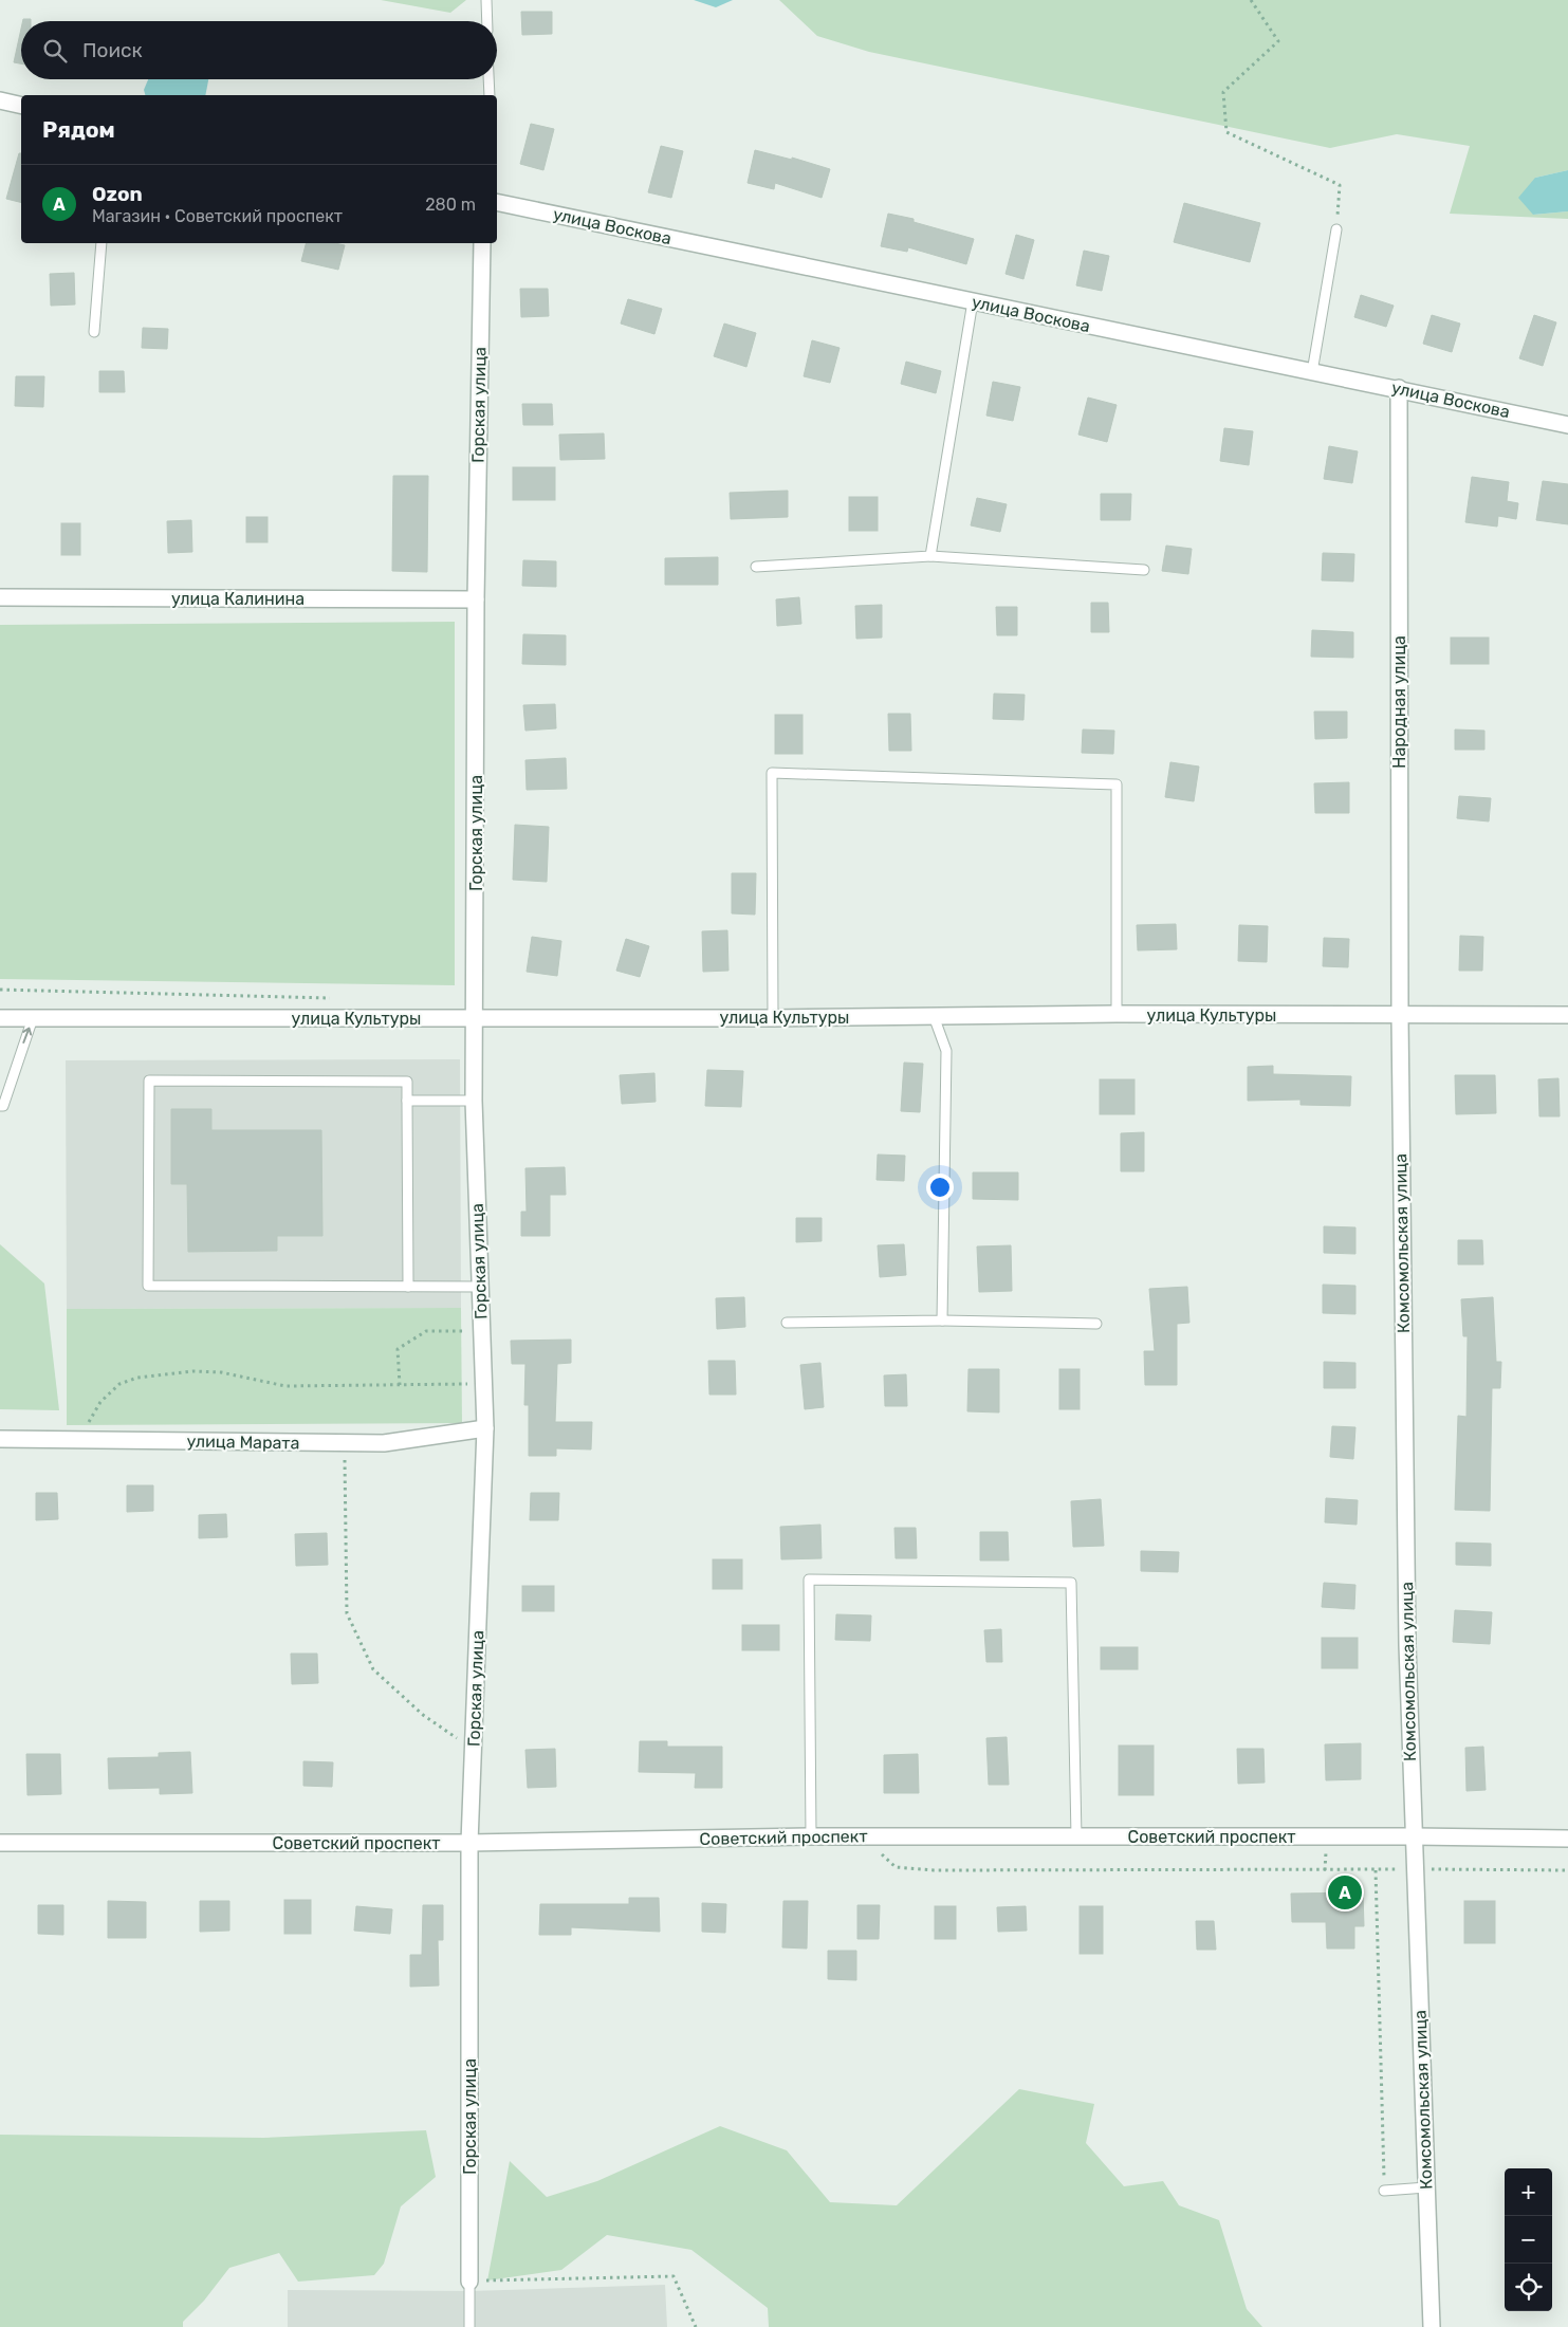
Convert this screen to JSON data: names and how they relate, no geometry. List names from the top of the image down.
{
  "streets": {
    "street": [
      "улица Воскова",
      "Горская улица",
      "улица Калинина",
      "Народная улица",
      "улица Культуры",
      "Комсомольская улица",
      "улица Марата",
      "Советский проспект"
    ]
  },
  "crossings": [
    ["улица Воскова", "Народная улица"],
    ["Горская улица", "улица Калинина"],
    ["Горская улица", "улица Культуры"],
    ["Горская улица", "улица Марата"],
    ["Горская улица", "Советский проспект"],
    ["Народная улица", "улица Культуры"],
    ["Народная улица", "Комсомольская улица"],
    ["улица Культуры", "Комсомольская улица"],
    ["Комсомольская улица", "Советский проспект"]
  ],
  "page": {
    "search": "Поиск",
    "heading": "Рядом",
    "list": [
      {
        "mark": "A",
        "name": "Ozon",
        "note": "Магазин · Советский проспект",
        "value": "280 m"
      }
    ],
    "pins": "A",
    "map_buttons": ["+", "−"]
  }
}
